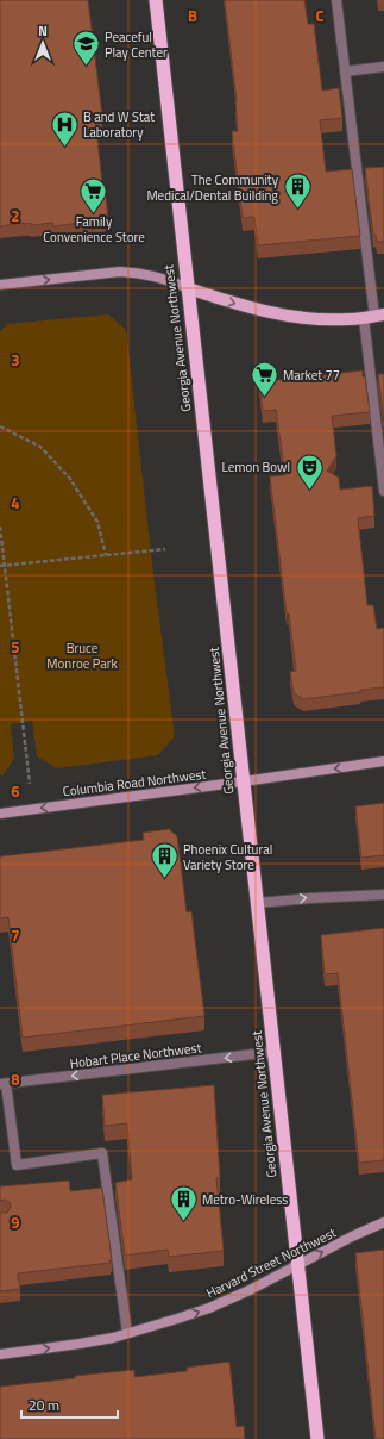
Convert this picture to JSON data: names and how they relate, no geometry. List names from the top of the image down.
{
  "streets": {
    "highway": ["Georgia Avenue Northwest"],
    "main road": ["Columbia Road Northwest", "Harvard Street Northwest"],
    "street": ["Hobart Place Northwest"]
  },
  "crossings": [
    ["Georgia Avenue Northwest", "Columbia Road Northwest"],
    ["Georgia Avenue Northwest", "Hobart Place Northwest"],
    ["Georgia Avenue Northwest", "Harvard Street Northwest"]
  ],
  "one_way": ["Columbia Road Northwest", "Hobart Place Northwest", "Harvard Street Northwest"],
  "parks": ["Bruce Monroe Park"],
  "places": {
    "school or university": ["Peaceful Play Center"],
    "hospital": ["B and W Stat Laboratory"],
    "building": ["The Community Medical/Dental Building", "Phoenix Cultural Variety Store", "Metro-Wireless"],
    "supermarket": ["Family Convenience Store", "Market 77"],
    "theatre": ["Lemon Bowl"]
  },
  "scale_bar": "20 m",
  "north": "top",
  "grid": {
    "columns": ["B", "C"],
    "rows": [
      "2",
      "3",
      "4",
      "5",
      "6",
      "7",
      "8",
      "9"
    ]
  }
}
